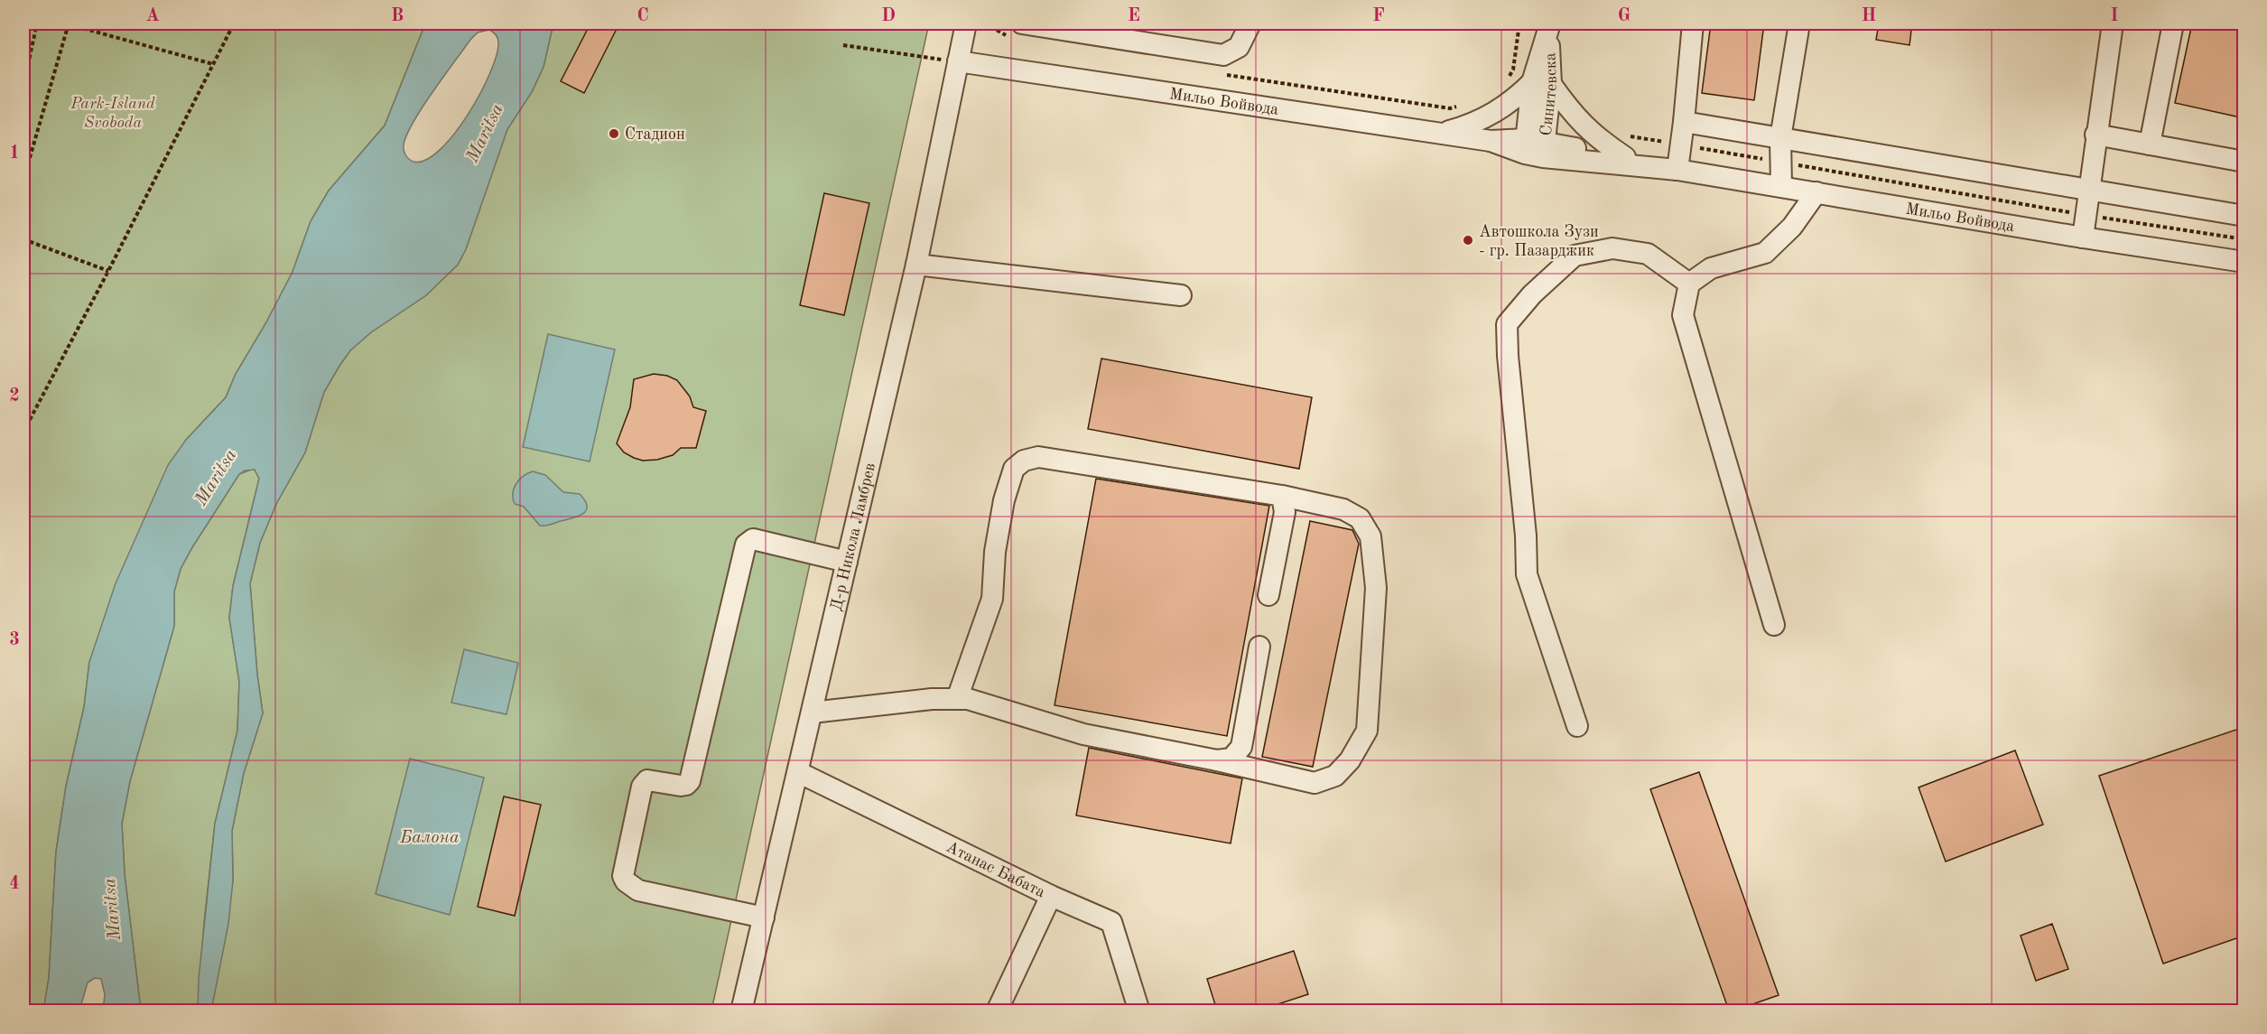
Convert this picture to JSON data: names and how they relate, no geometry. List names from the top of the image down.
{
  "streets": {
    "street": [
      "Синитевска",
      "Мильо Войвода",
      "Д-р Никола Ламбрев",
      "Атанас Бабата"
    ]
  },
  "crossings": [
    ["Синитевска", "Мильо Войвода"],
    ["Мильо Войвода", "Д-р Никола Ламбрев"],
    ["Д-р Никола Ламбрев", "Атанас Бабата"]
  ],
  "water": ["Maritsa", "Балона"],
  "parks": ["Park-Island Svoboda"],
  "places": ["Стадион", "Автошкола Зузи - гр. Пазарджик"],
  "grid": {
    "columns": [
      "A",
      "B",
      "C",
      "D",
      "E",
      "F",
      "G",
      "H",
      "I"
    ],
    "rows": [
      "1",
      "2",
      "3",
      "4"
    ]
  }
}
